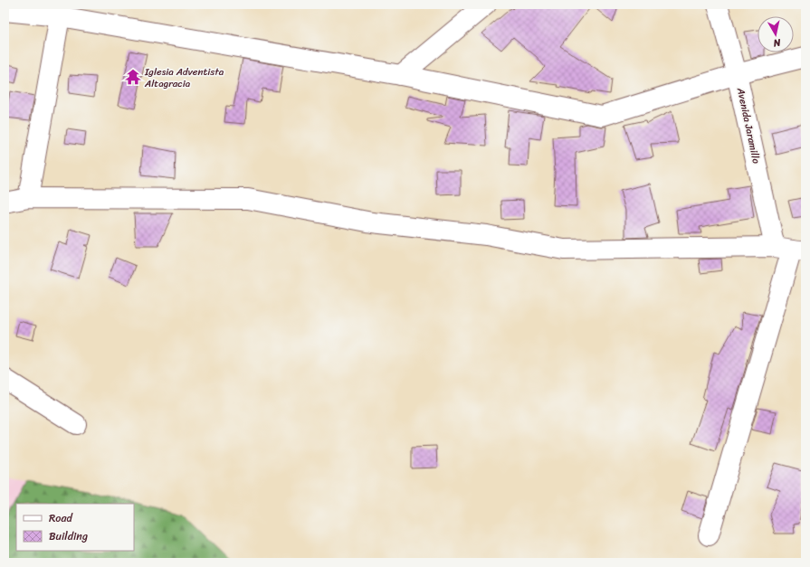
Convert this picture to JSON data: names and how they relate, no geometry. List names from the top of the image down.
{
  "streets": {
    "street": ["Avenida Jaramillo"]
  },
  "places": {
    "temple": ["Iglesia Adventista Altagracia"]
  },
  "legend": ["Road", "Building"],
  "north": "bottom"
}
